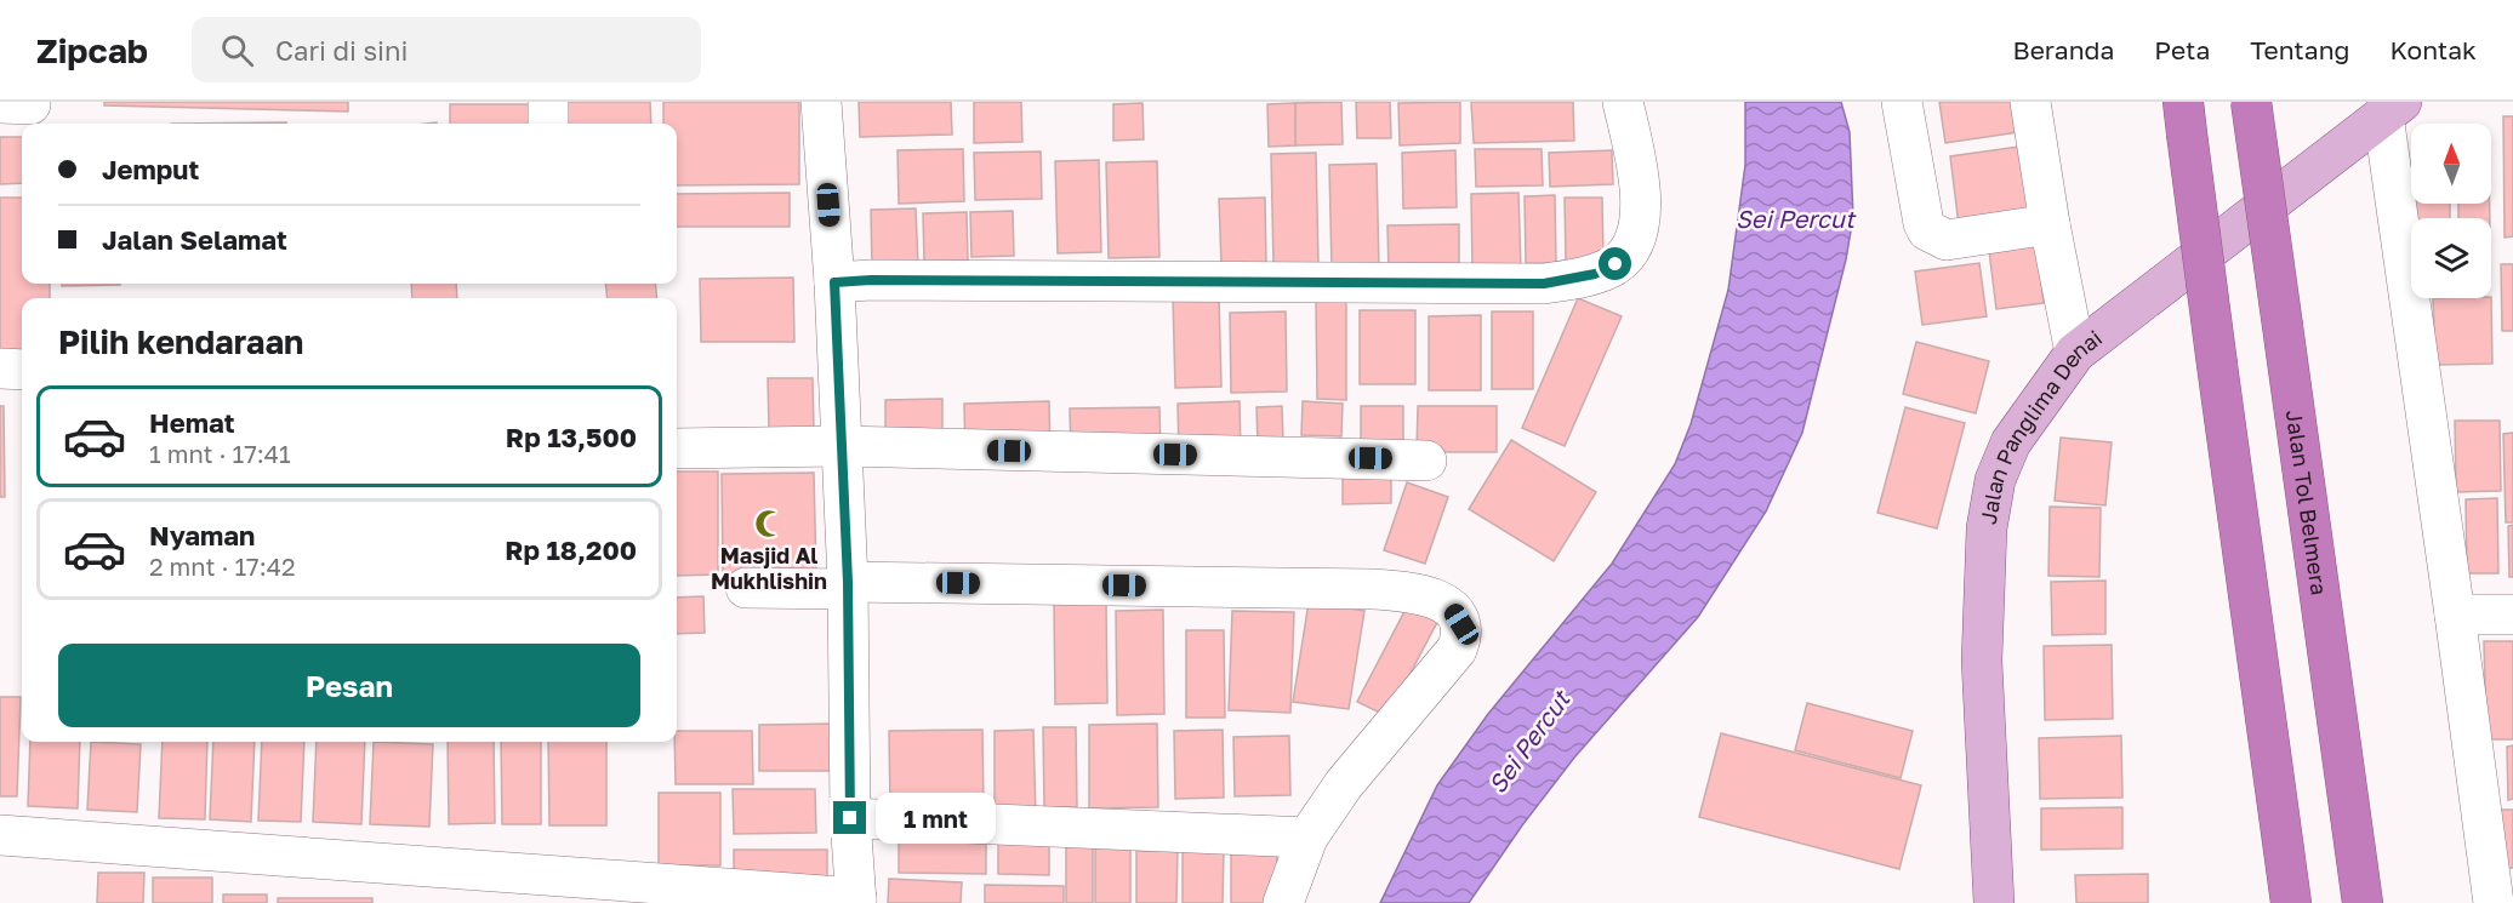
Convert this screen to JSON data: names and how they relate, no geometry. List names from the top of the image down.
{
  "streets": {
    "highway": ["Jalan Tol Belmera"],
    "main road": ["Jalan Panglima Denai"]
  },
  "water": ["Sei Percut"],
  "places": {
    "mosque": ["Masjid Al Mukhlishin"]
  },
  "north": "top",
  "page": {
    "header": "Zipcab",
    "search": "Cari di sini",
    "nav": [
      "Beranda",
      "Peta",
      "Tentang",
      "Kontak"
    ],
    "banner": ["Jemput", "Jalan Selamat"],
    "heading": "Pilih kendaraan",
    "list": [
      {
        "name": "Hemat",
        "note": "1 mnt · 17:41",
        "value": "Rp 13,500"
      },
      {
        "name": "Nyaman",
        "note": "2 mnt · 17:42",
        "value": "Rp 18,200"
      }
    ],
    "buttons": "Pesan",
    "bubble": "1 mnt"
  }
}
